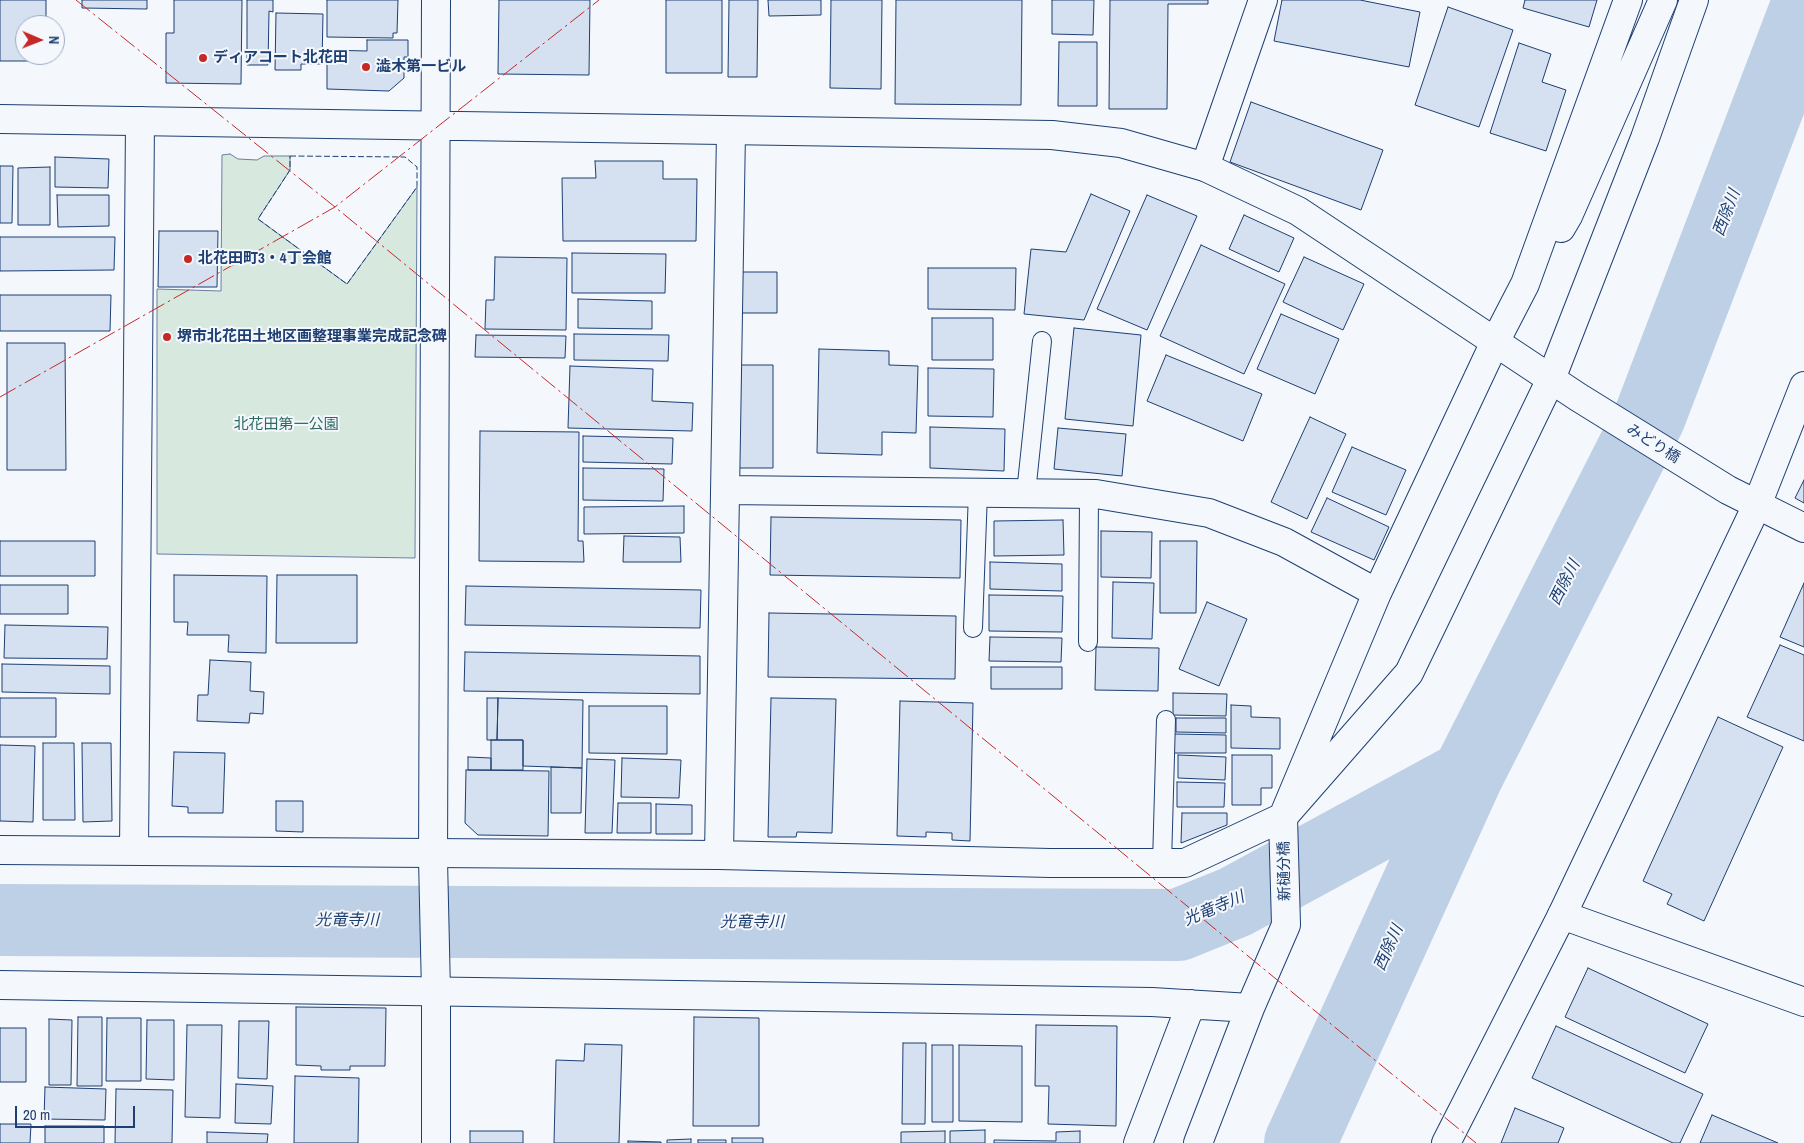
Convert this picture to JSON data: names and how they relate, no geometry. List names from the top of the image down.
{
  "streets": {
    "street": ["みどり橋", "新樋分橋"]
  },
  "water": ["西除川", "光竜寺川"],
  "parks": ["北花田第一公園"],
  "places": [
    "ディアコート北花田",
    "澁木第一ビル",
    "北花田町3・4丁会館",
    "堺市北花田土地区画整理事業完成記念碑"
  ],
  "scale_bar": "20 m",
  "north": "right"
}
